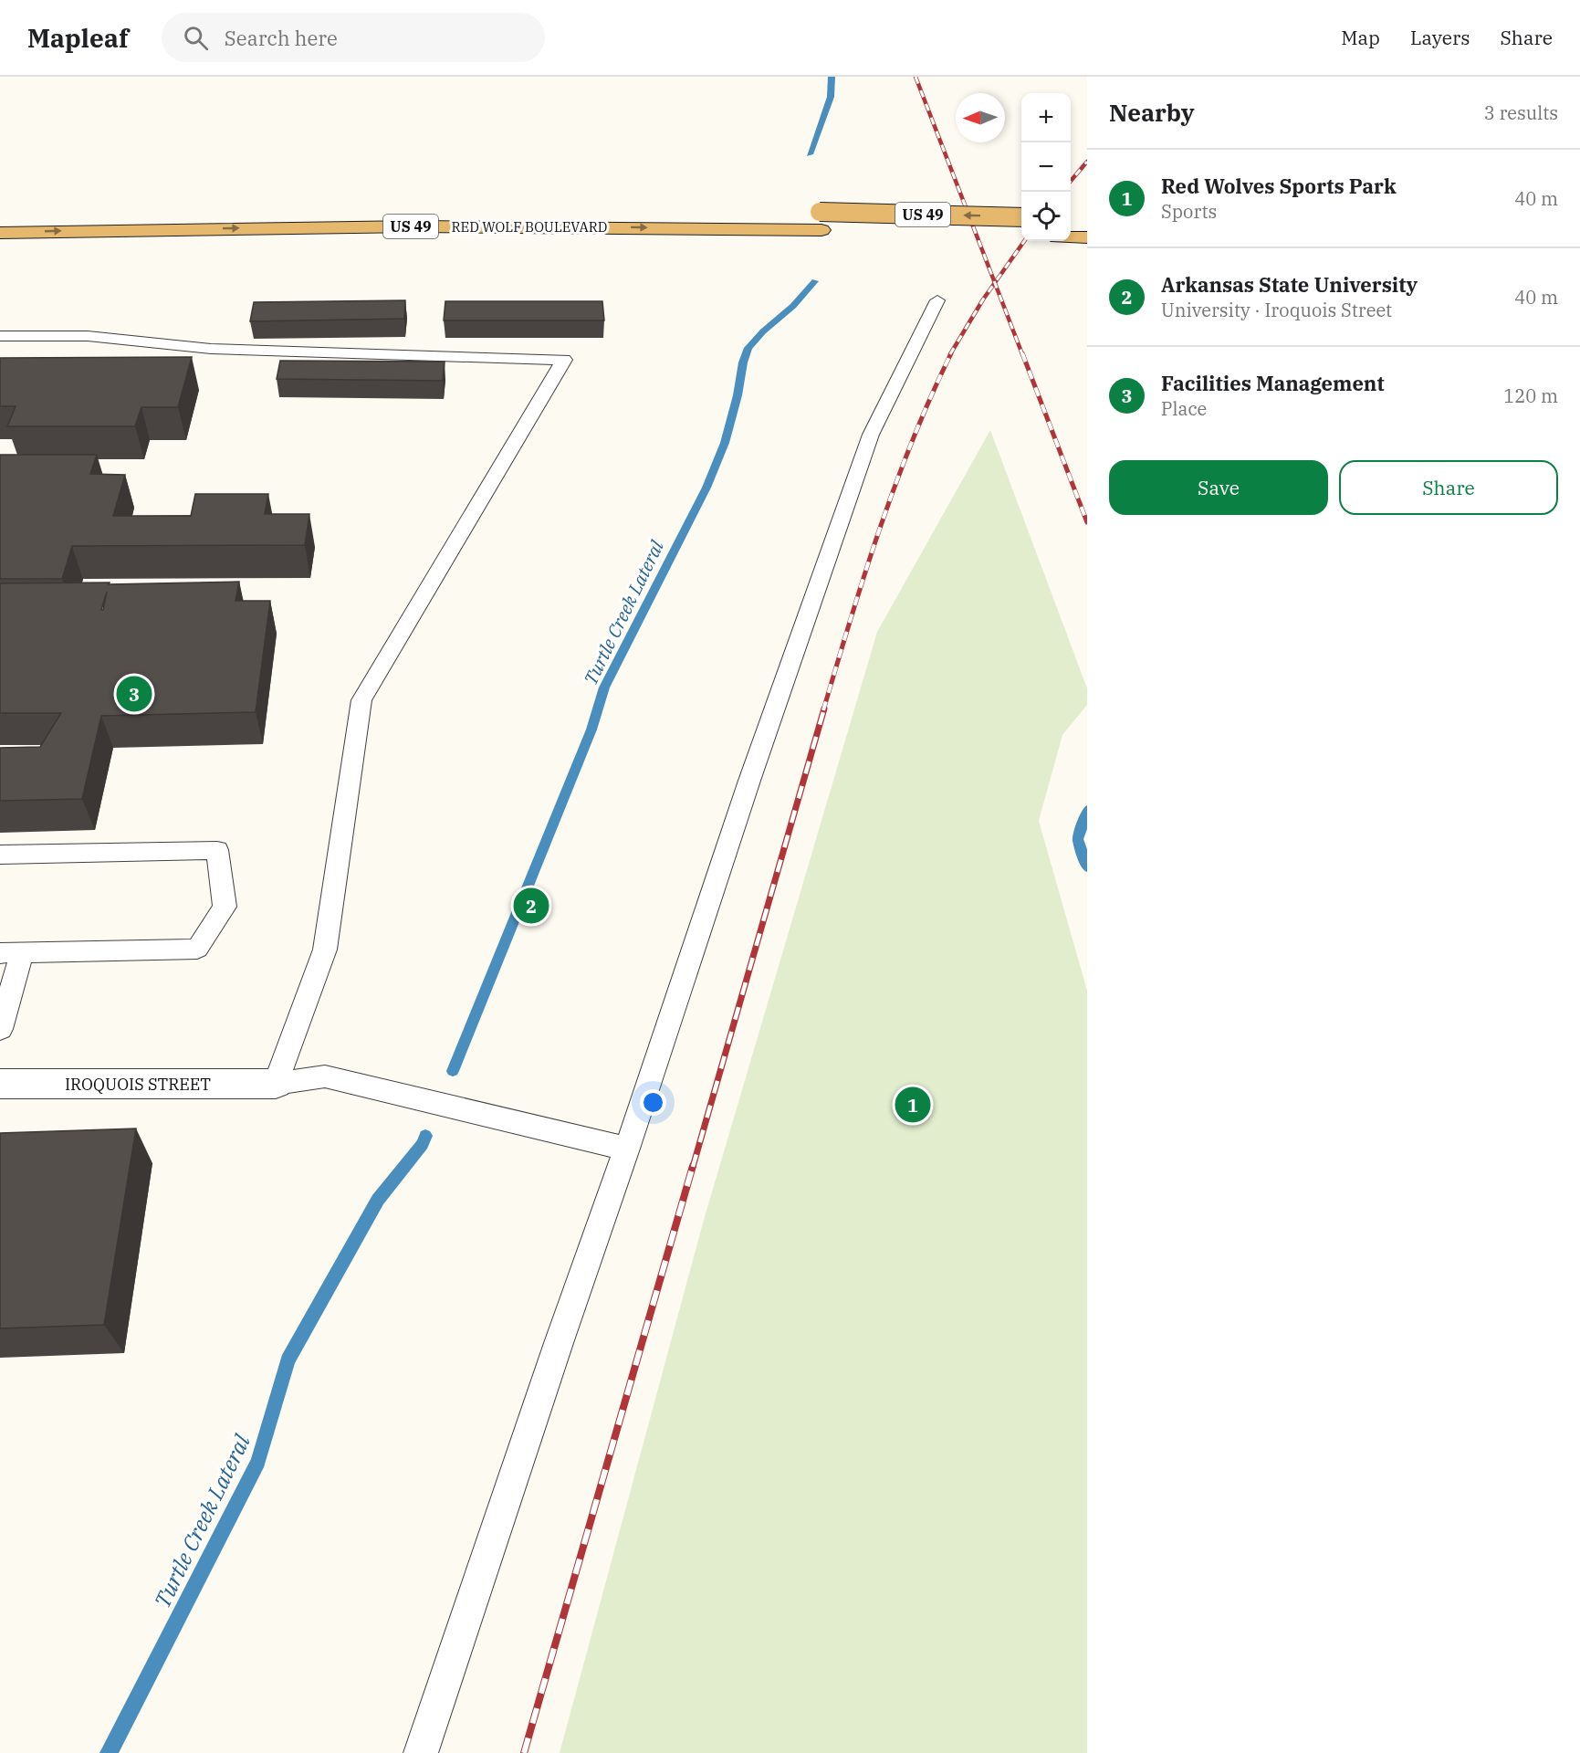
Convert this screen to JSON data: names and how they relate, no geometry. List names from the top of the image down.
{
  "streets": {
    "highway": ["US 49", "RED WOLF BOULEVARD"],
    "street": ["IROQUOIS STREET"]
  },
  "water": ["Turtle Creek Lateral"],
  "north": "left",
  "page": {
    "header": "Mapleaf",
    "search": "Search here",
    "nav": ["Map", "Layers", "Share"],
    "heading": ["Nearby", "3 results"],
    "map_buttons": ["+", "−"],
    "list": [
      {
        "mark": "1",
        "name": "Red Wolves Sports Park",
        "note": "Sports",
        "value": "40 m"
      },
      {
        "mark": "2",
        "name": "Arkansas State University",
        "note": "University · Iroquois Street",
        "value": "40 m"
      },
      {
        "mark": "3",
        "name": "Facilities Management",
        "note": "Place",
        "value": "120 m"
      }
    ],
    "buttons": ["Save", "Share"],
    "pins": ["3", "2", "1"]
  }
}
